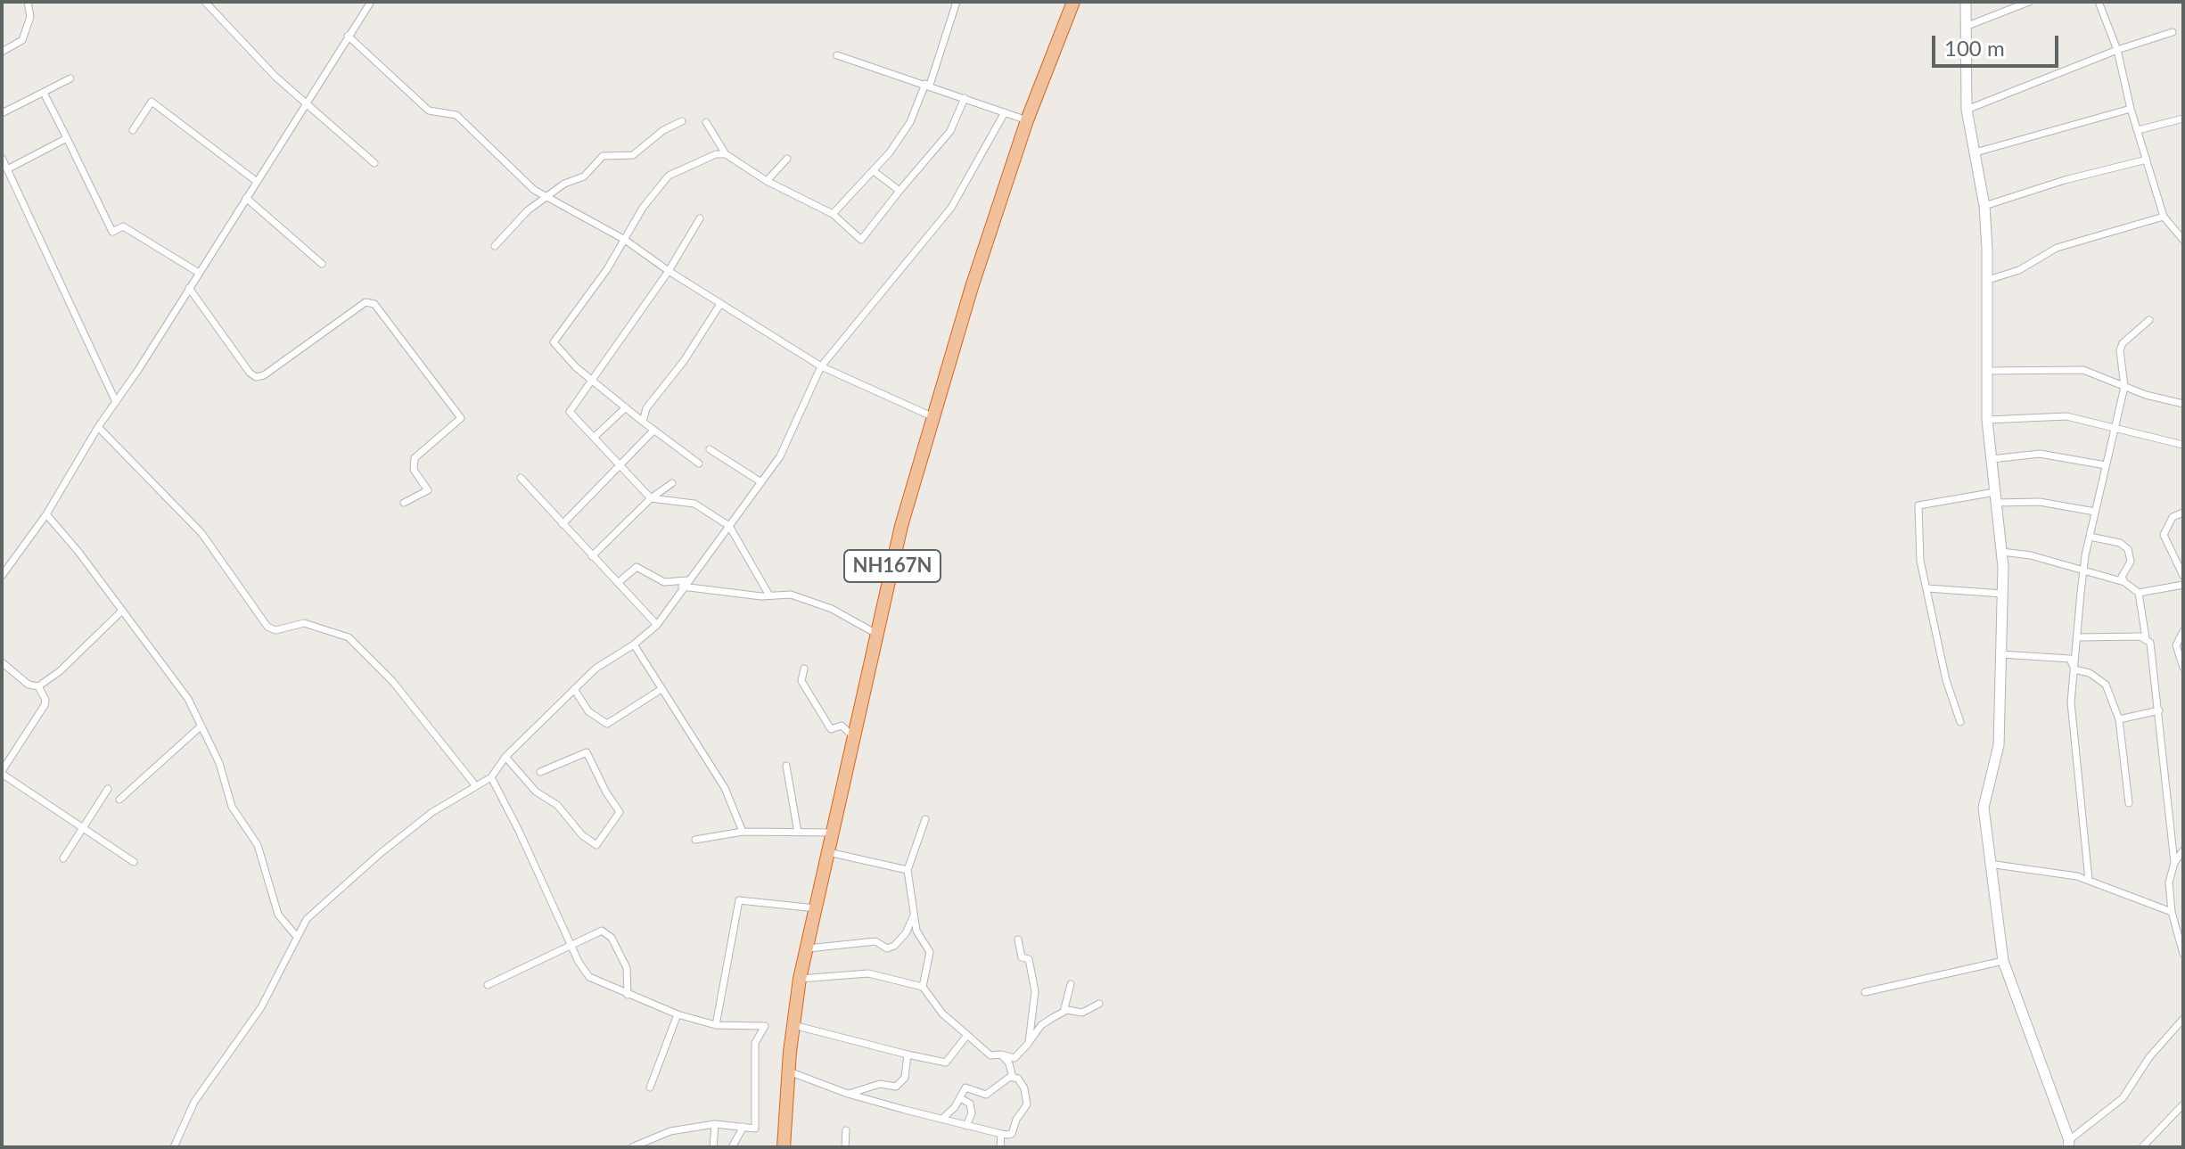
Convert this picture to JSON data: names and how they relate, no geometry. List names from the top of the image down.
{
  "streets": {
    "highway": ["NH167N"]
  },
  "scale_bar": "100 m"
}
